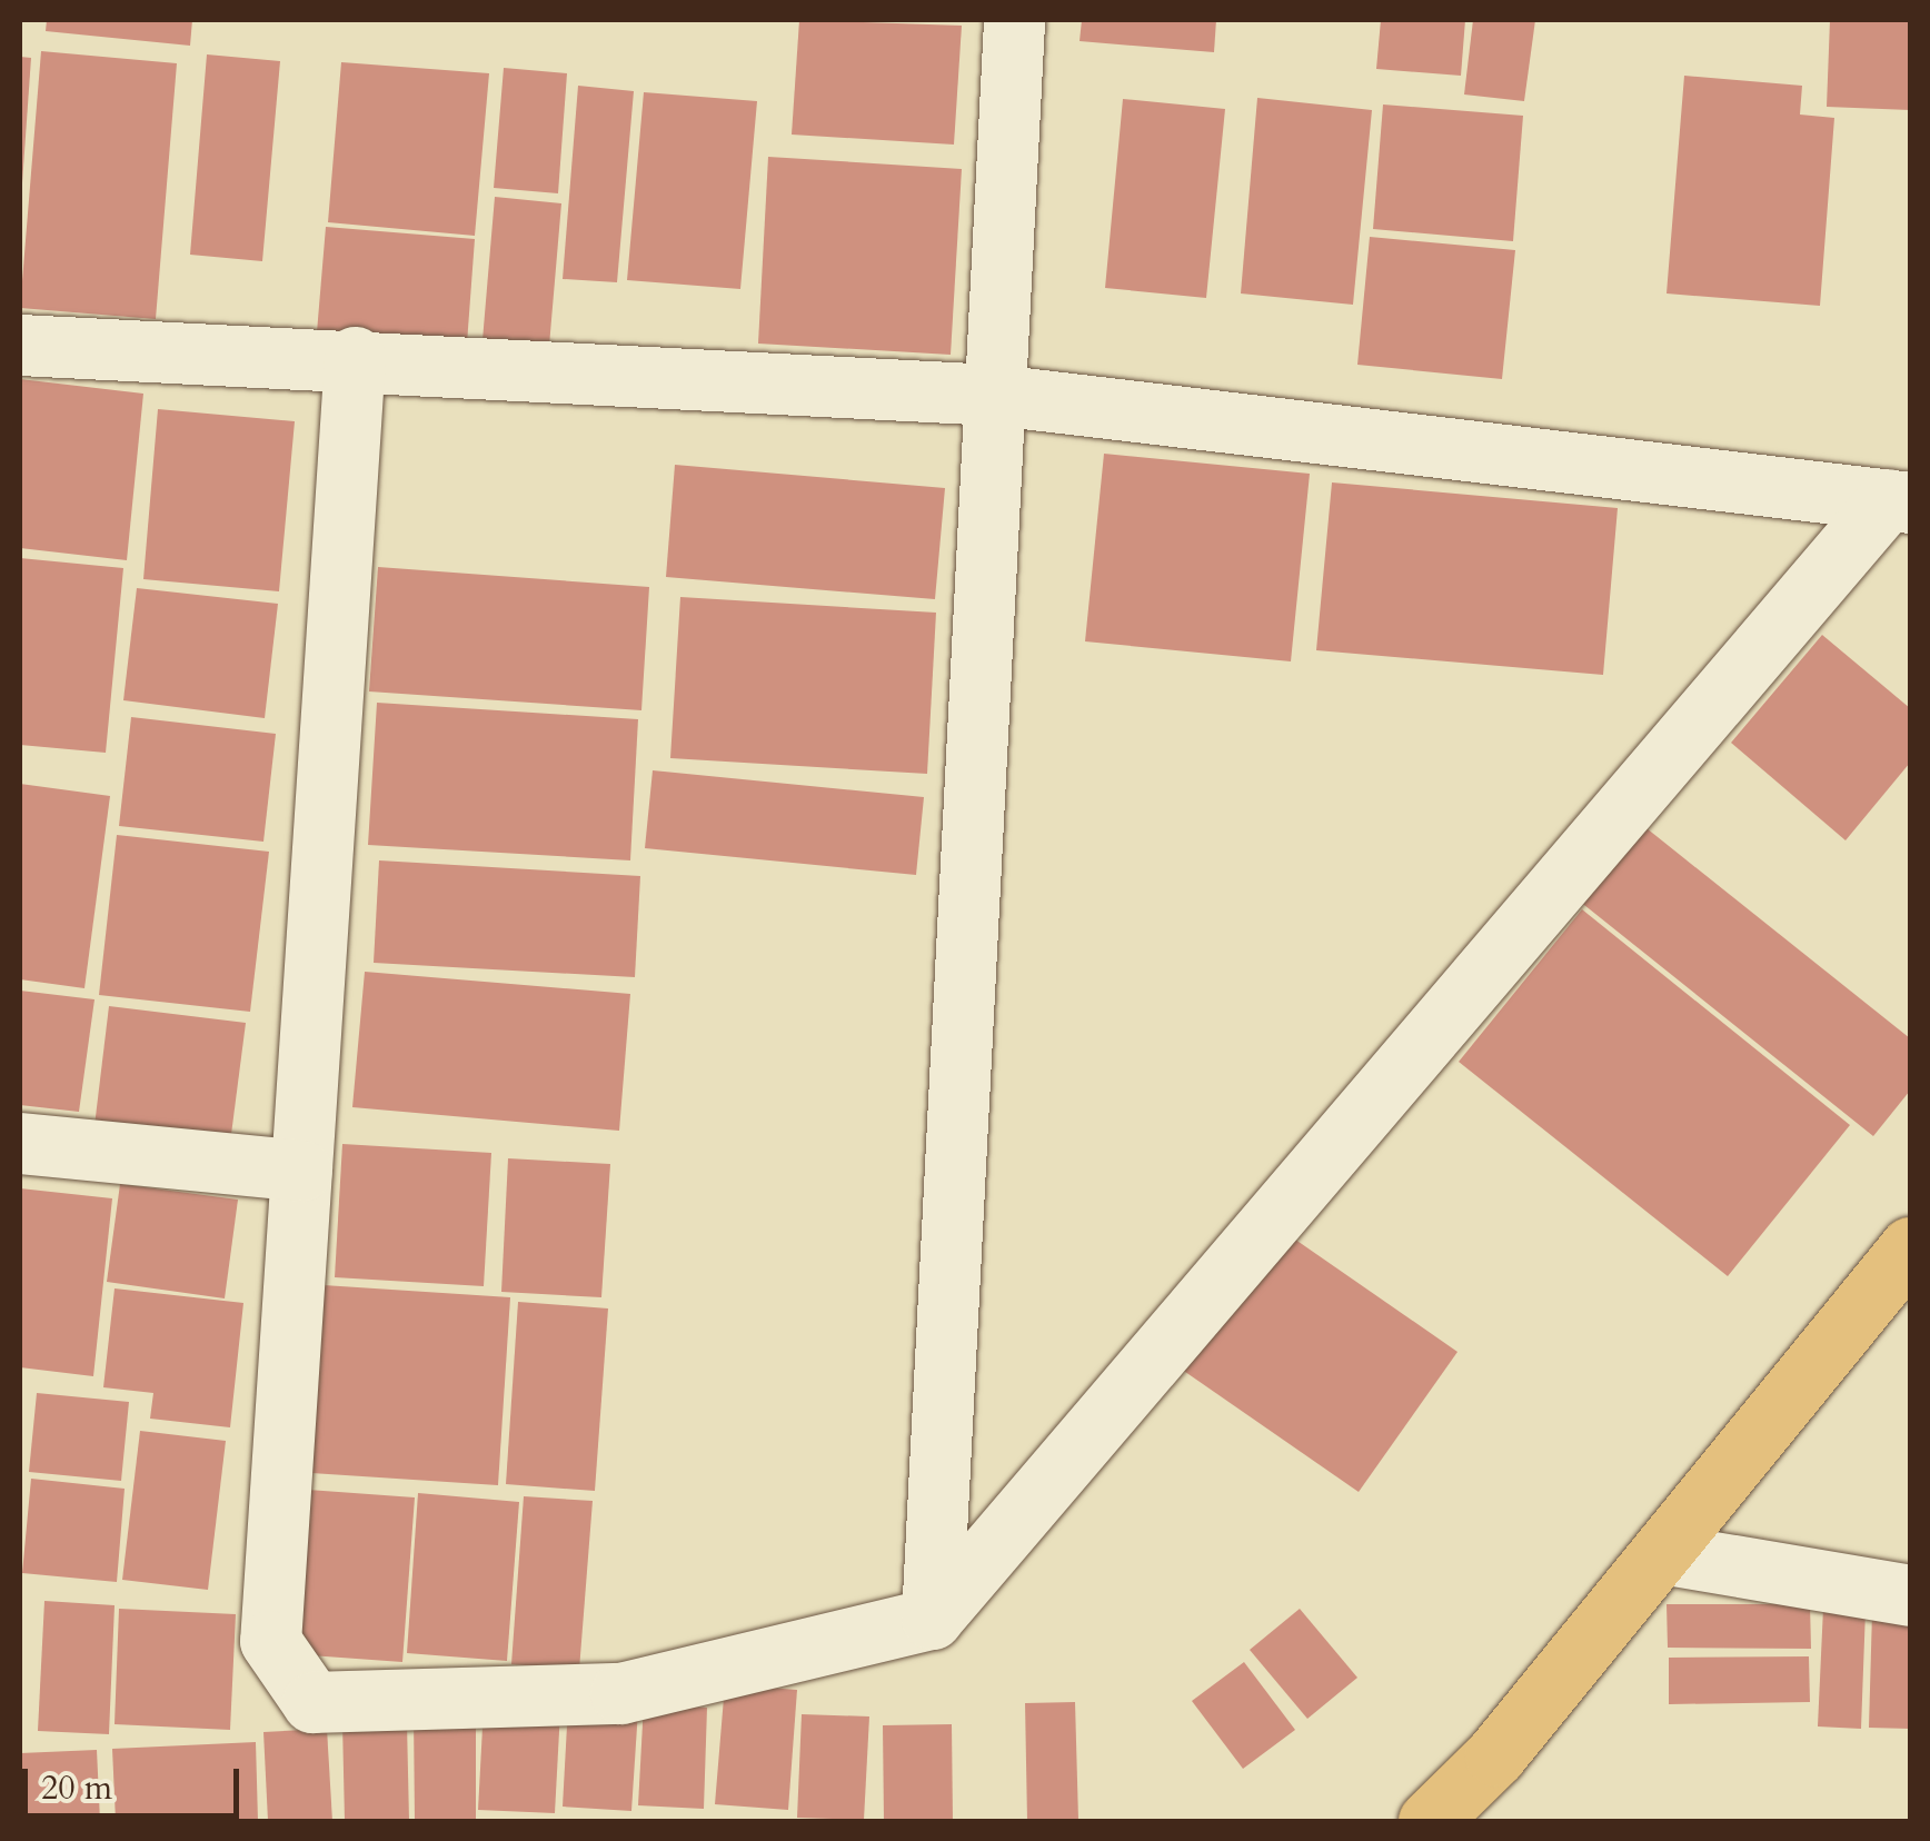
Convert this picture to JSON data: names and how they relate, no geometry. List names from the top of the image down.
{
  "scale_bar": "20 m"
}
